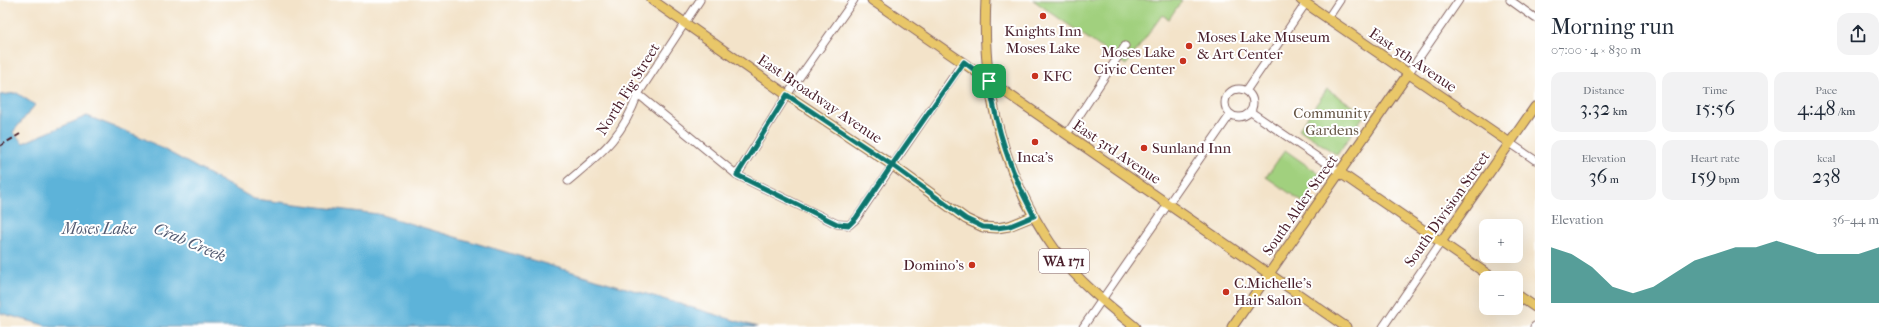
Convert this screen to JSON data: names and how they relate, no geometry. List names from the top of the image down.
{
  "streets": {
    "main road": [
      "East 5th Avenue",
      "East Broadway Avenue",
      "East 3rd Avenue",
      "South Alder Street",
      "South Division Street",
      "WA 171"
    ],
    "street": ["North Fig Street"]
  },
  "crossings": [
    ["East 5th Avenue", "South Alder Street"],
    ["East 5th Avenue", "South Division Street"],
    ["North Fig Street", "East Broadway Avenue"],
    ["East Broadway Avenue", "WA 171"],
    ["East 3rd Avenue", "South Alder Street"]
  ],
  "water": ["Moses Lake", "Crab Creek"],
  "parks": ["Community Gardens"],
  "places": [
    "Knights Inn Moses Lake",
    "Moses Lake Museum & Art Center",
    "Moses Lake Civic Center",
    "KFC",
    "Inca's",
    "Sunland Inn",
    "Domino's",
    "C.Michelle's Hair Salon"
  ],
  "page": {
    "heading": ["Morning run", "07:00 · 4 × 830 m"],
    "stats": [
      ["Distance", "3.32 km"],
      ["Time", "15:56"],
      ["Pace", "4:48 /km"],
      ["Elevation", "36 m"],
      ["Heart rate", "159 bpm"],
      ["kcal", "238"]
    ],
    "chart": ["Elevation", "36–44 m"],
    "map_buttons": ["+", "−"]
  }
}
